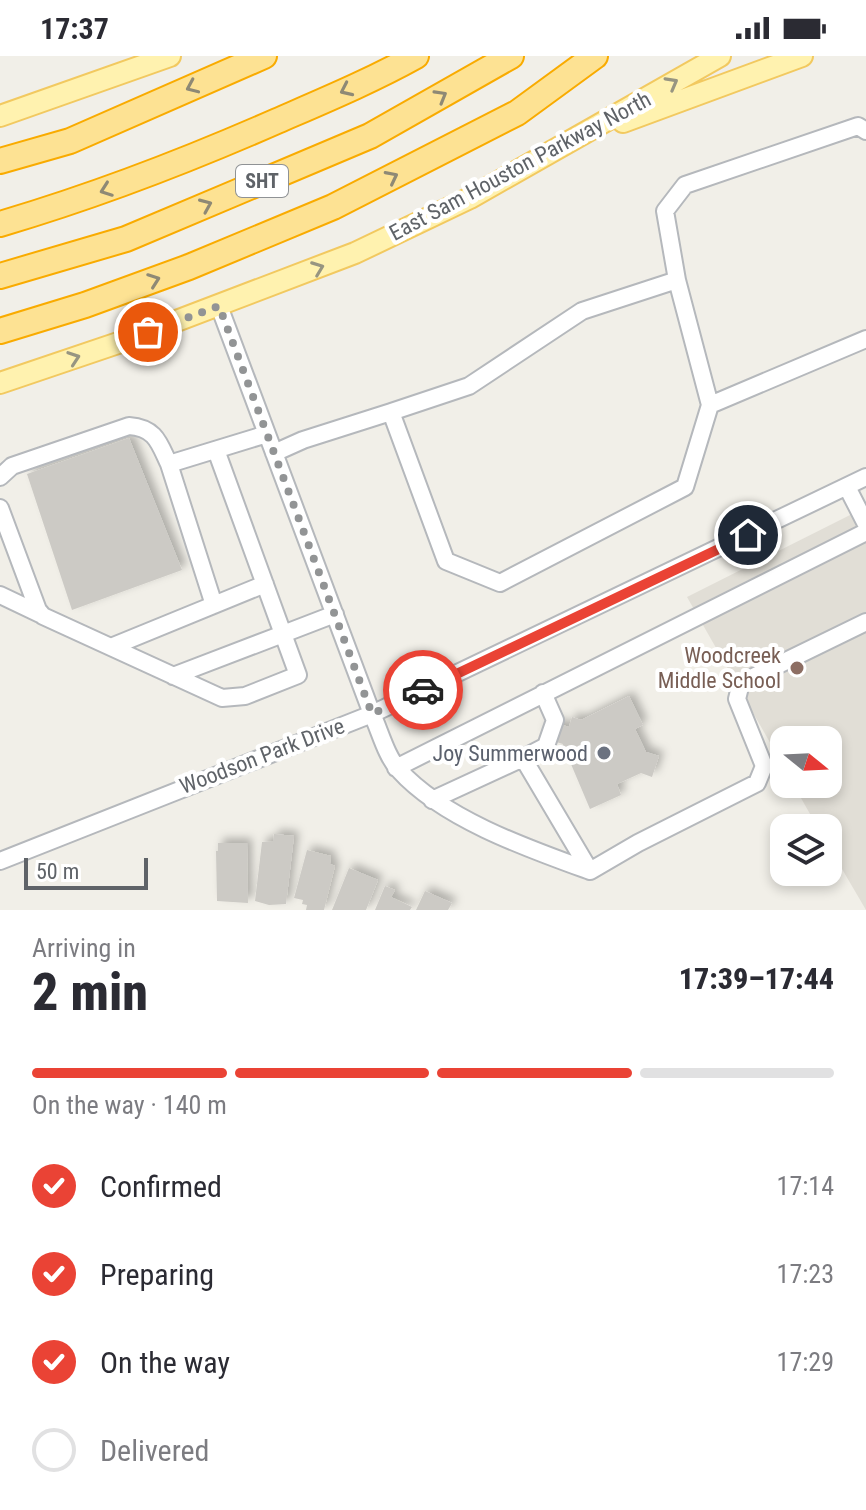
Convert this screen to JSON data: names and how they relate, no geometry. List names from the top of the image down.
{
  "streets": {
    "highway": ["SHT"],
    "main road": ["East Sam Houston Parkway North"],
    "street": ["Woodson Park Drive"]
  },
  "one_way": ["East Sam Houston Parkway North"],
  "places": ["Woodcreek Middle School", "Joy Summerwood"],
  "scale_bar": "50 m",
  "north": "right",
  "page": {
    "status": "17:37",
    "scale": "50 m",
    "heading": ["2 min", "Arriving in", "17:39–17:44"],
    "bar": "On the way · 140 m",
    "list": [
      ["Confirmed", "17:14"],
      ["Preparing", "17:23"],
      ["On the way", "17:29"],
      "Delivered"
    ]
  }
}
